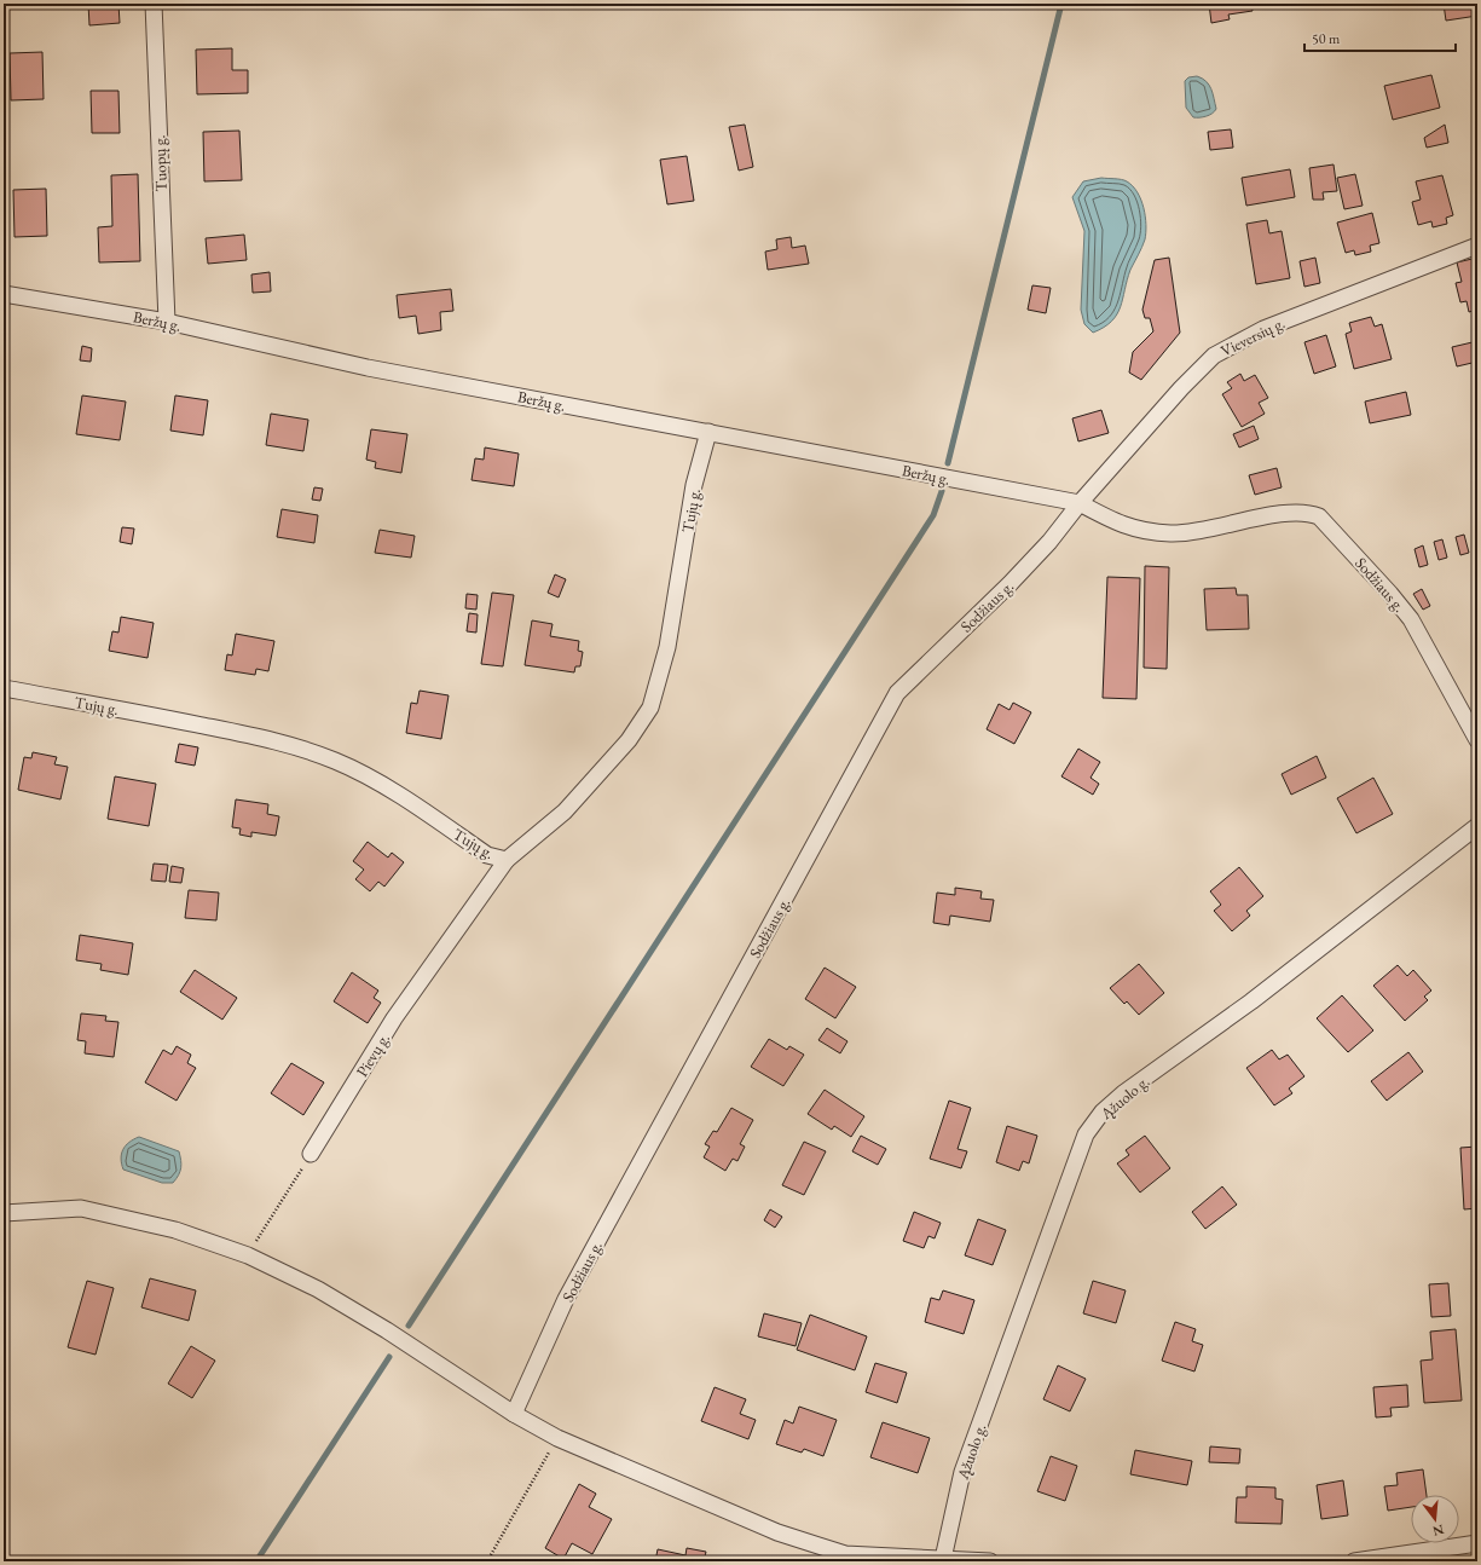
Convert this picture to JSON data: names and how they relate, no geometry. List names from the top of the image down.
{
  "streets": {
    "street": [
      "Tuopų g.",
      "Beržų g.",
      "Vieversių g.",
      "Tujų g.",
      "Sodžiaus g.",
      "Pievų g.",
      "Ąžuolo g."
    ]
  },
  "crossings": [
    ["Tuopų g.", "Beržų g."],
    ["Beržų g.", "Vieversių g."],
    ["Beržų g.", "Tujų g."],
    ["Beržų g.", "Sodžiaus g."],
    ["Vieversių g.", "Sodžiaus g."],
    ["Tujų g.", "Pievų g."]
  ],
  "scale_bar": "50 m",
  "north": "bottom"
}
